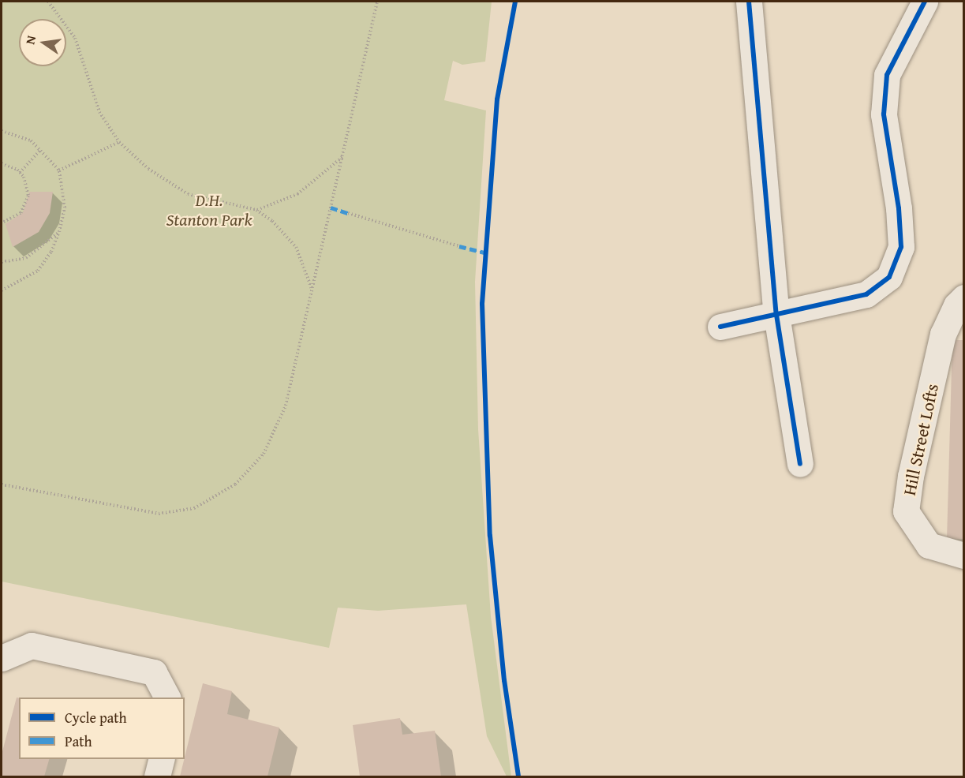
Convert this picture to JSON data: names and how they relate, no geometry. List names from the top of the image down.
{
  "streets": {
    "street": ["Hill Street Lofts"]
  },
  "parks": ["D.H. Stanton Park"],
  "legend": ["Cycle path", "Path"],
  "north": "left"
}
